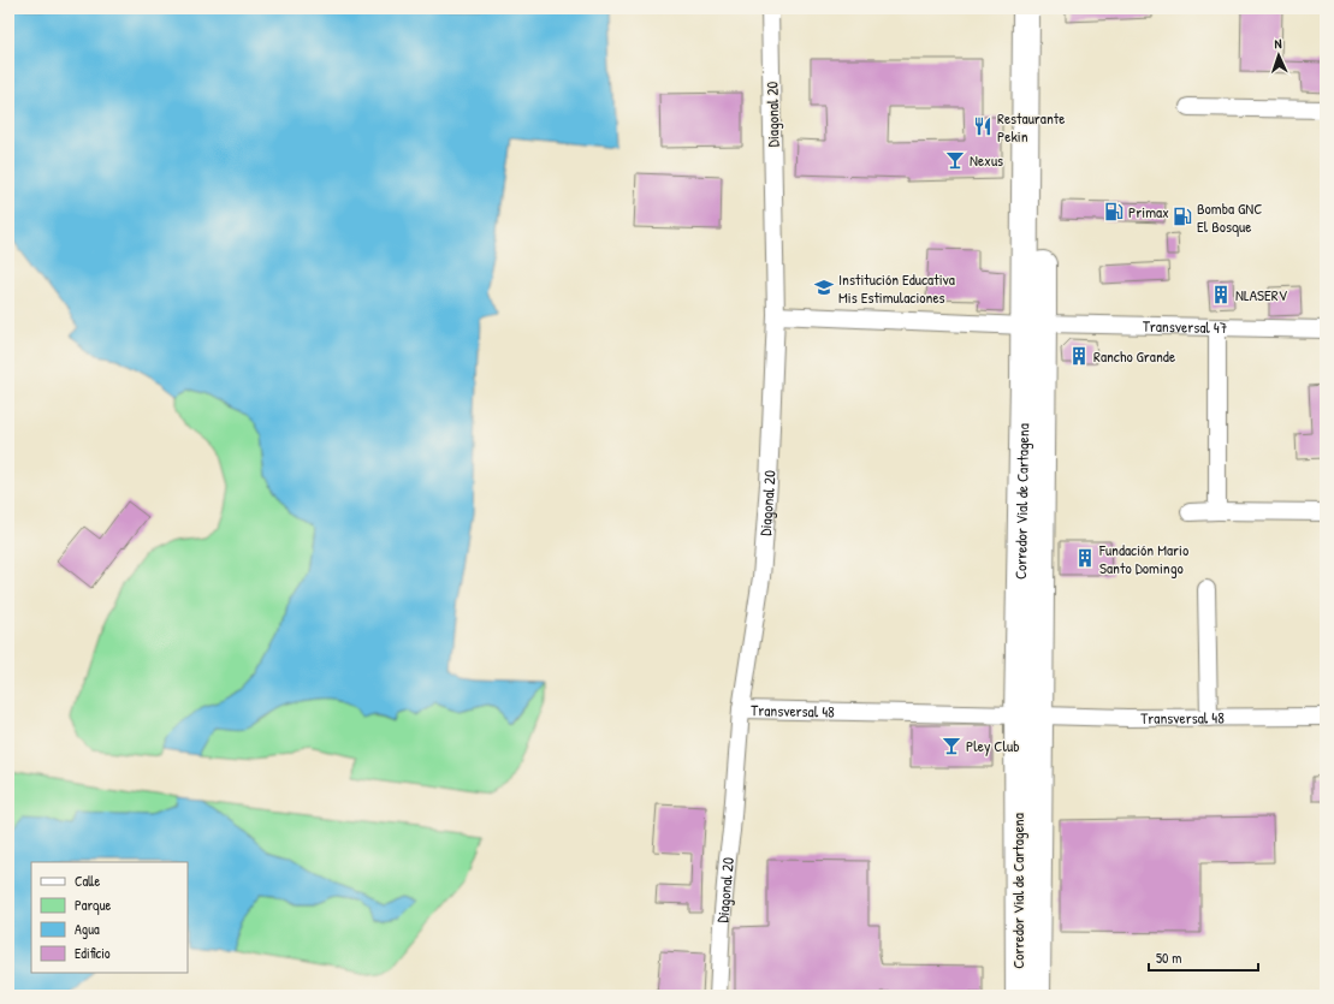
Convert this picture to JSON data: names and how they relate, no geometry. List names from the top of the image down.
{
  "streets": {
    "main road": ["Corredor Vial de Cartagena"],
    "street": ["Diagonal 20", "Transversal 47", "Transversal 48"]
  },
  "crossings": [
    ["Diagonal 20", "Transversal 47"],
    ["Diagonal 20", "Transversal 48"],
    ["Transversal 47", "Corredor Vial de Cartagena"],
    ["Corredor Vial de Cartagena", "Transversal 48"]
  ],
  "places": {
    "restaurant": ["Restaurante Pekin"],
    "bar": ["Nexus", "Pley Club"],
    "fuel station": ["Primax", "Bomba GNC El Bosque"],
    "school or university": ["Institución Educativa Mis Estimulaciones"],
    "building": ["NLASERV", "Rancho Grande", "Fundación Mario Santo Domingo"]
  },
  "legend": [
    "Calle",
    "Parque",
    "Agua",
    "Edificio"
  ],
  "scale_bar": "50 m",
  "north": "top"
}
